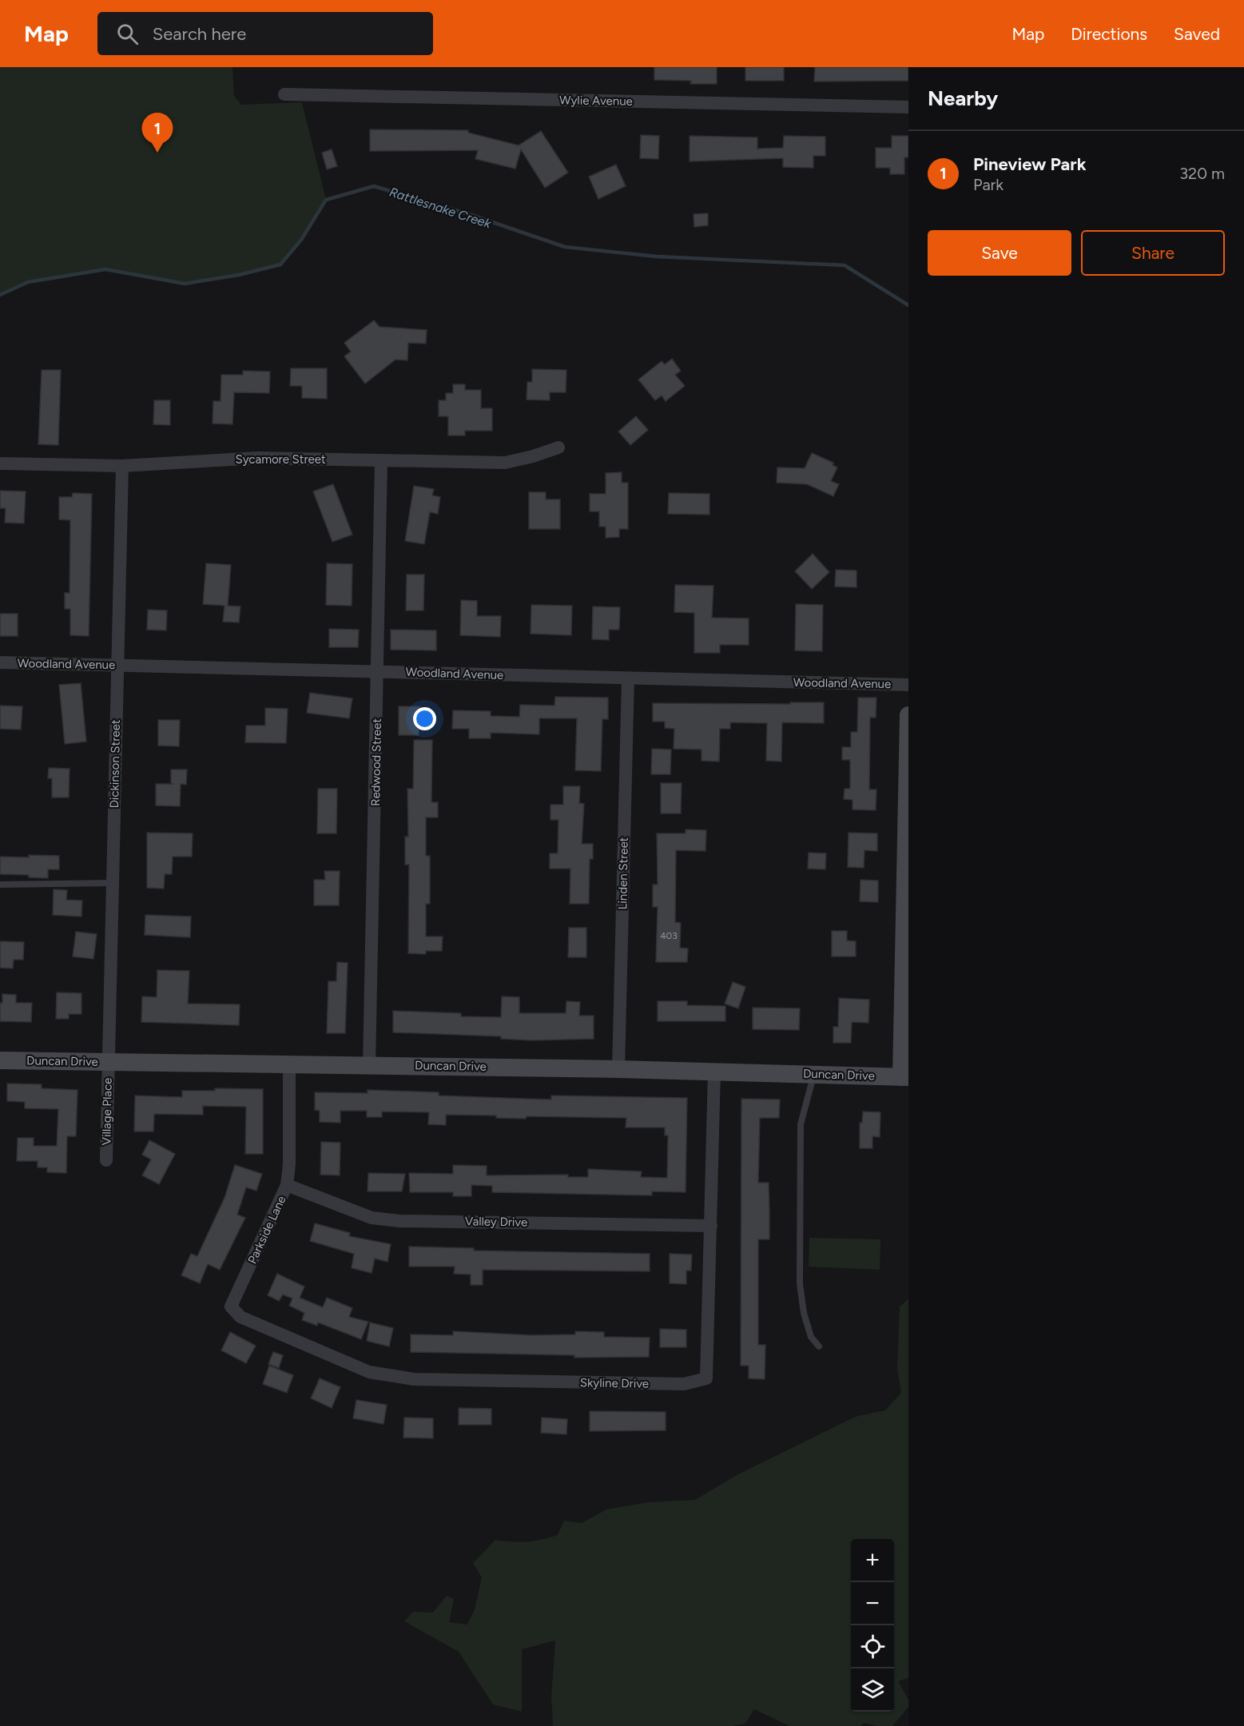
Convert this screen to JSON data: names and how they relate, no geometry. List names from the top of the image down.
{
  "streets": {
    "street": [
      "Wylie Avenue",
      "Sycamore Street",
      "Woodland Avenue",
      "Redwood Street",
      "Dickinson Street",
      "Linden Street",
      "Duncan Drive",
      "Village Place",
      "Valley Drive",
      "Parkside Lane",
      "Skyline Drive"
    ]
  },
  "crossings": [
    ["Sycamore Street", "Redwood Street"],
    ["Sycamore Street", "Dickinson Street"],
    ["Woodland Avenue", "Redwood Street"],
    ["Woodland Avenue", "Dickinson Street"],
    ["Woodland Avenue", "Linden Street"],
    ["Redwood Street", "Duncan Drive"],
    ["Dickinson Street", "Duncan Drive"],
    ["Dickinson Street", "Village Place"],
    ["Linden Street", "Duncan Drive"],
    ["Duncan Drive", "Village Place"],
    ["Duncan Drive", "Parkside Lane"],
    ["Duncan Drive", "Skyline Drive"],
    ["Valley Drive", "Parkside Lane"],
    ["Valley Drive", "Skyline Drive"],
    ["Parkside Lane", "Skyline Drive"]
  ],
  "water": ["Rattlesnake Creek"],
  "house_numbers": ["403"],
  "page": {
    "header": "Map",
    "search": "Search here",
    "nav": ["Map", "Directions", "Saved"],
    "heading": "Nearby",
    "pins": "1",
    "list": [
      {
        "mark": "1",
        "name": "Pineview Park",
        "note": "Park",
        "value": "320 m"
      }
    ],
    "buttons": ["Save", "Share"],
    "map_buttons": ["+", "−"]
  }
}
